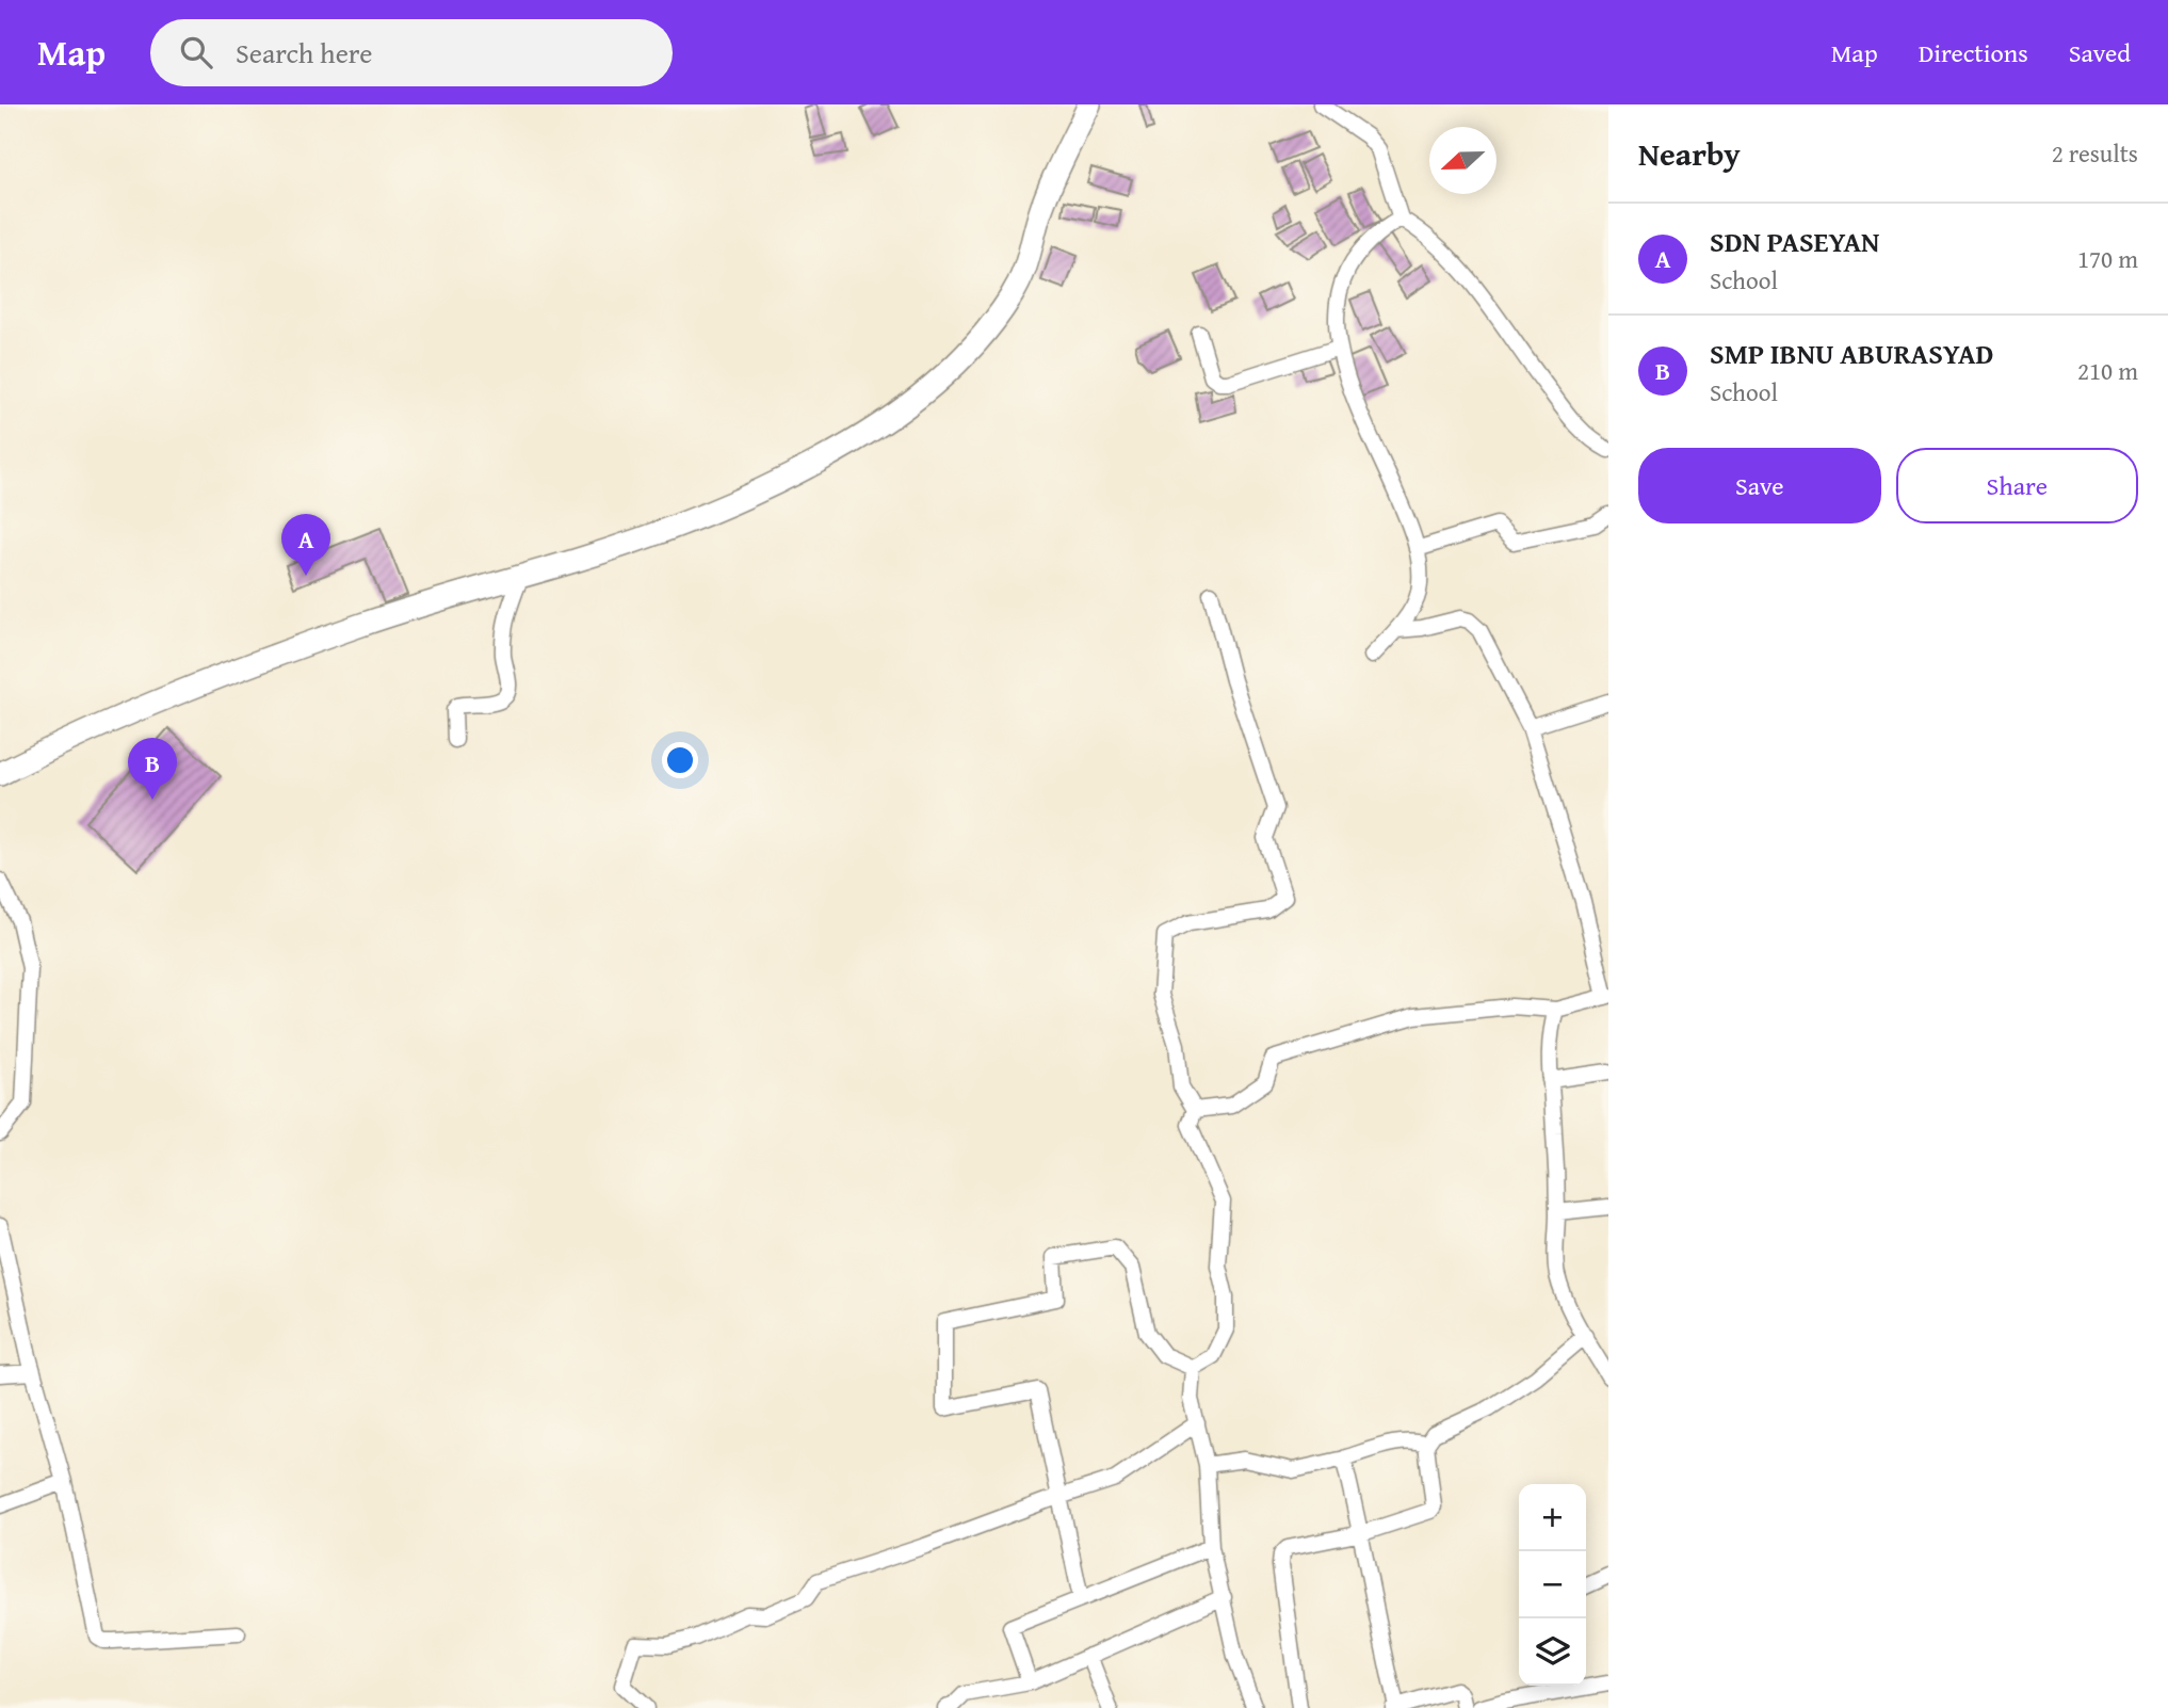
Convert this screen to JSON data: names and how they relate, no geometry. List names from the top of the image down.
{
  "north": "left",
  "page": {
    "header": "Map",
    "search": "Search here",
    "nav": ["Map", "Directions", "Saved"],
    "heading": ["Nearby", "2 results"],
    "list": [
      {
        "mark": "A",
        "name": "SDN PASEYAN",
        "note": "School",
        "value": "170 m"
      },
      {
        "mark": "B",
        "name": "SMP IBNU ABURASYAD",
        "note": "School",
        "value": "210 m"
      }
    ],
    "buttons": ["Save", "Share"],
    "pins": ["A", "B"],
    "map_buttons": ["+", "−"]
  }
}
